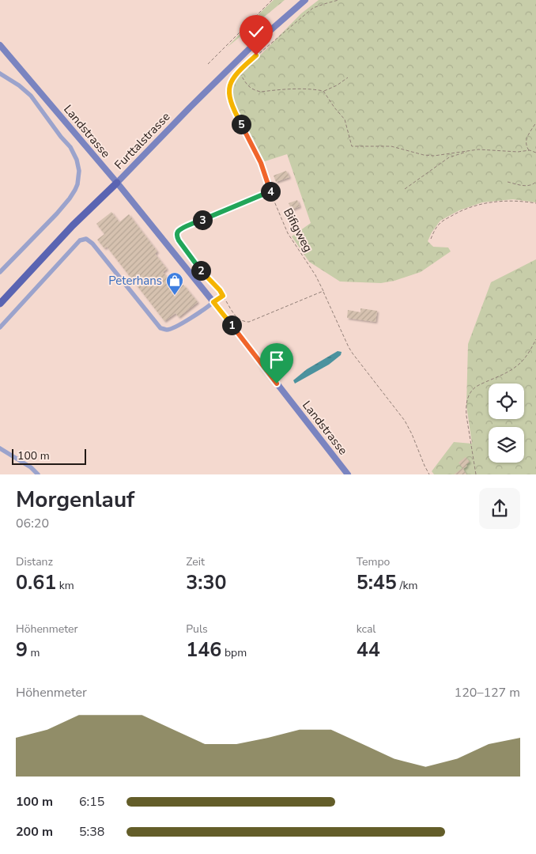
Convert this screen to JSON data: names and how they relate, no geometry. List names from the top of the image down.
{
  "streets": {
    "highway": ["Furttalstrasse"],
    "main road": ["Landstrasse"],
    "path": ["Bifigweg"]
  },
  "crossings": [
    ["Landstrasse", "Furttalstrasse"]
  ],
  "places": {
    "shop": ["Peterhans"]
  },
  "scale_bar": "100 m",
  "page": {
    "pins": [
      "5",
      "4",
      "3",
      "2",
      "1"
    ],
    "scale": "100 m",
    "heading": ["Morgenlauf", "06:20"],
    "stats": [
      ["Distanz", "0.61 km"],
      ["Zeit", "3:30"],
      ["Tempo", "5:45 /km"],
      ["Höhenmeter", "9 m"],
      ["Puls", "146 bpm"],
      ["kcal", "44"]
    ],
    "chart": ["Höhenmeter", "120–127 m"],
    "list": [
      {
        "name": "100 m",
        "note": "6:15"
      },
      {
        "name": "200 m",
        "note": "5:38"
      }
    ]
  }
}
